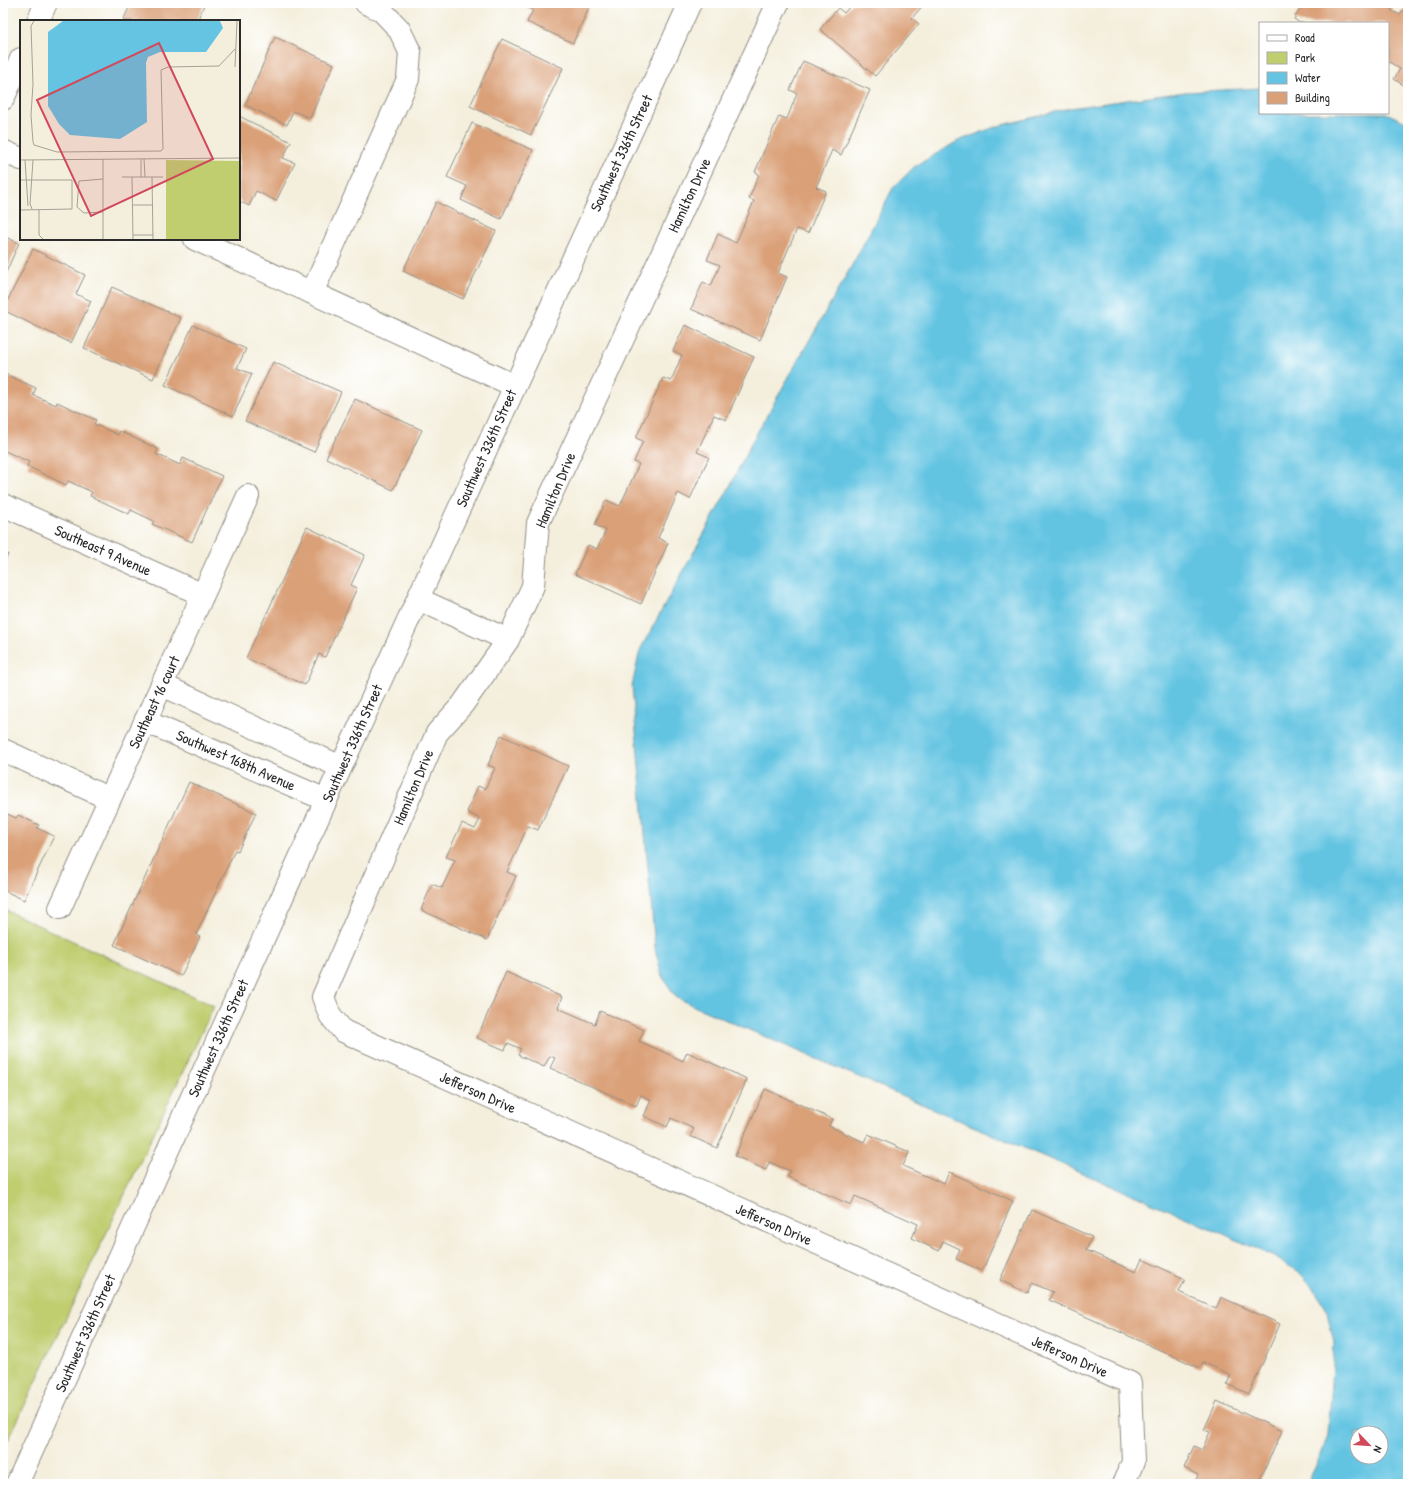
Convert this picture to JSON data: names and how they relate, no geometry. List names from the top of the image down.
{
  "streets": {
    "street": [
      "Southwest 336th Street",
      "Hamilton Drive",
      "Southeast 9 Avenue",
      "Southeast 16 court",
      "Southwest 168th Avenue",
      "Jefferson Drive"
    ]
  },
  "crossings": [
    ["Southwest 336th Street", "Southwest 168th Avenue"],
    ["Hamilton Drive", "Jefferson Drive"],
    ["Southeast 9 Avenue", "Southeast 16 court"],
    ["Southeast 16 court", "Southwest 168th Avenue"]
  ],
  "legend": [
    "Road",
    "Park",
    "Water",
    "Building"
  ],
  "north": "bottom right"
}
